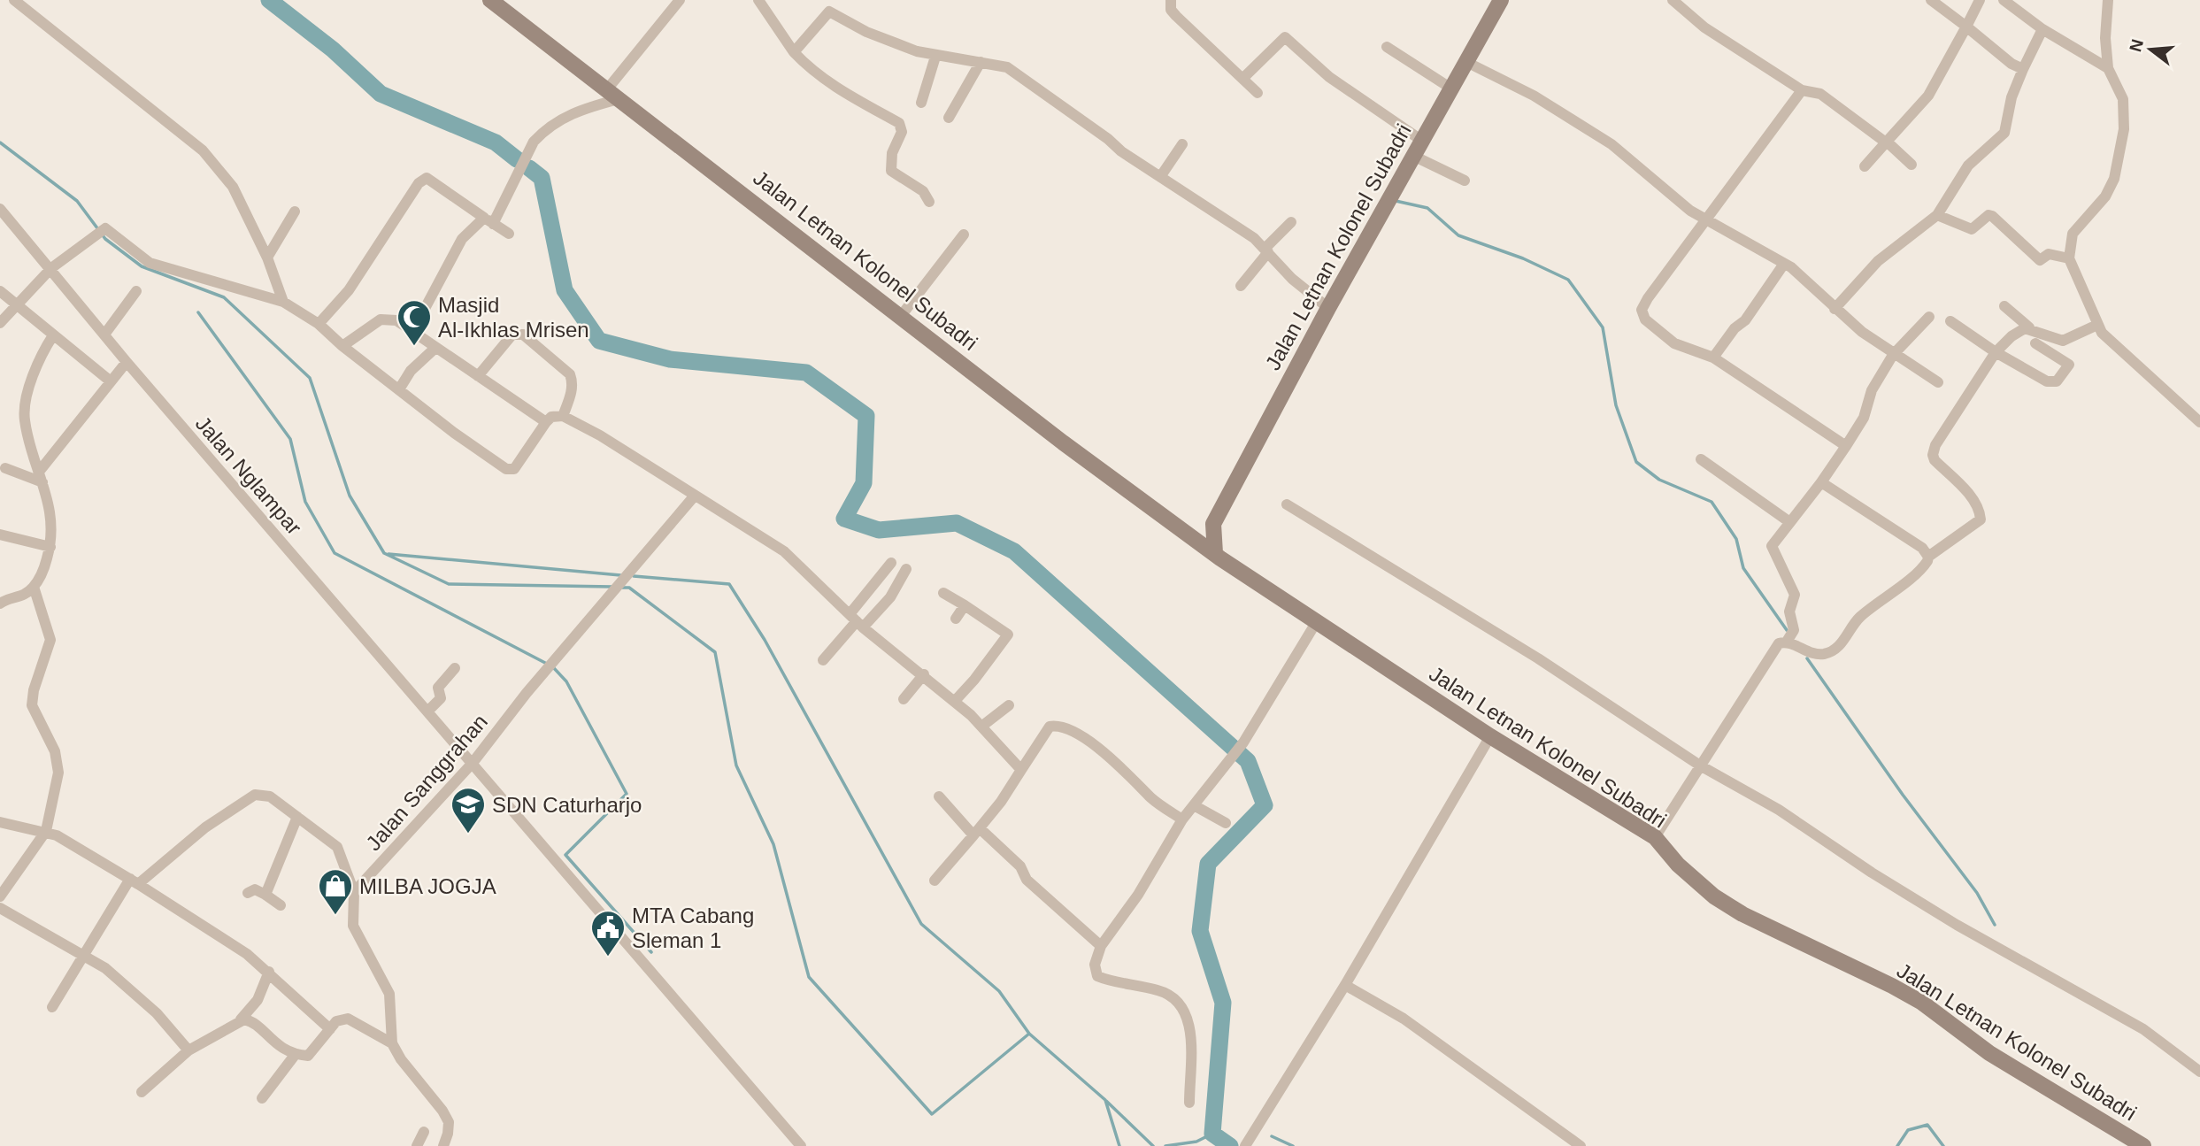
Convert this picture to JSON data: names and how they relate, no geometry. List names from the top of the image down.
{
  "streets": {
    "main road": ["Jalan Letnan Kolonel Subadri"],
    "street": ["Jalan Nglampar", "Jalan Sanggrahan"]
  },
  "crossings": [
    ["Jalan Nglampar", "Jalan Sanggrahan"]
  ],
  "places": {
    "mosque": ["Masjid Al-Ikhlas Mrisen"],
    "school or university": ["SDN Caturharjo"],
    "shop": ["MILBA JOGJA"],
    "public building": ["MTA Cabang Sleman 1"]
  },
  "north": "left"
}
